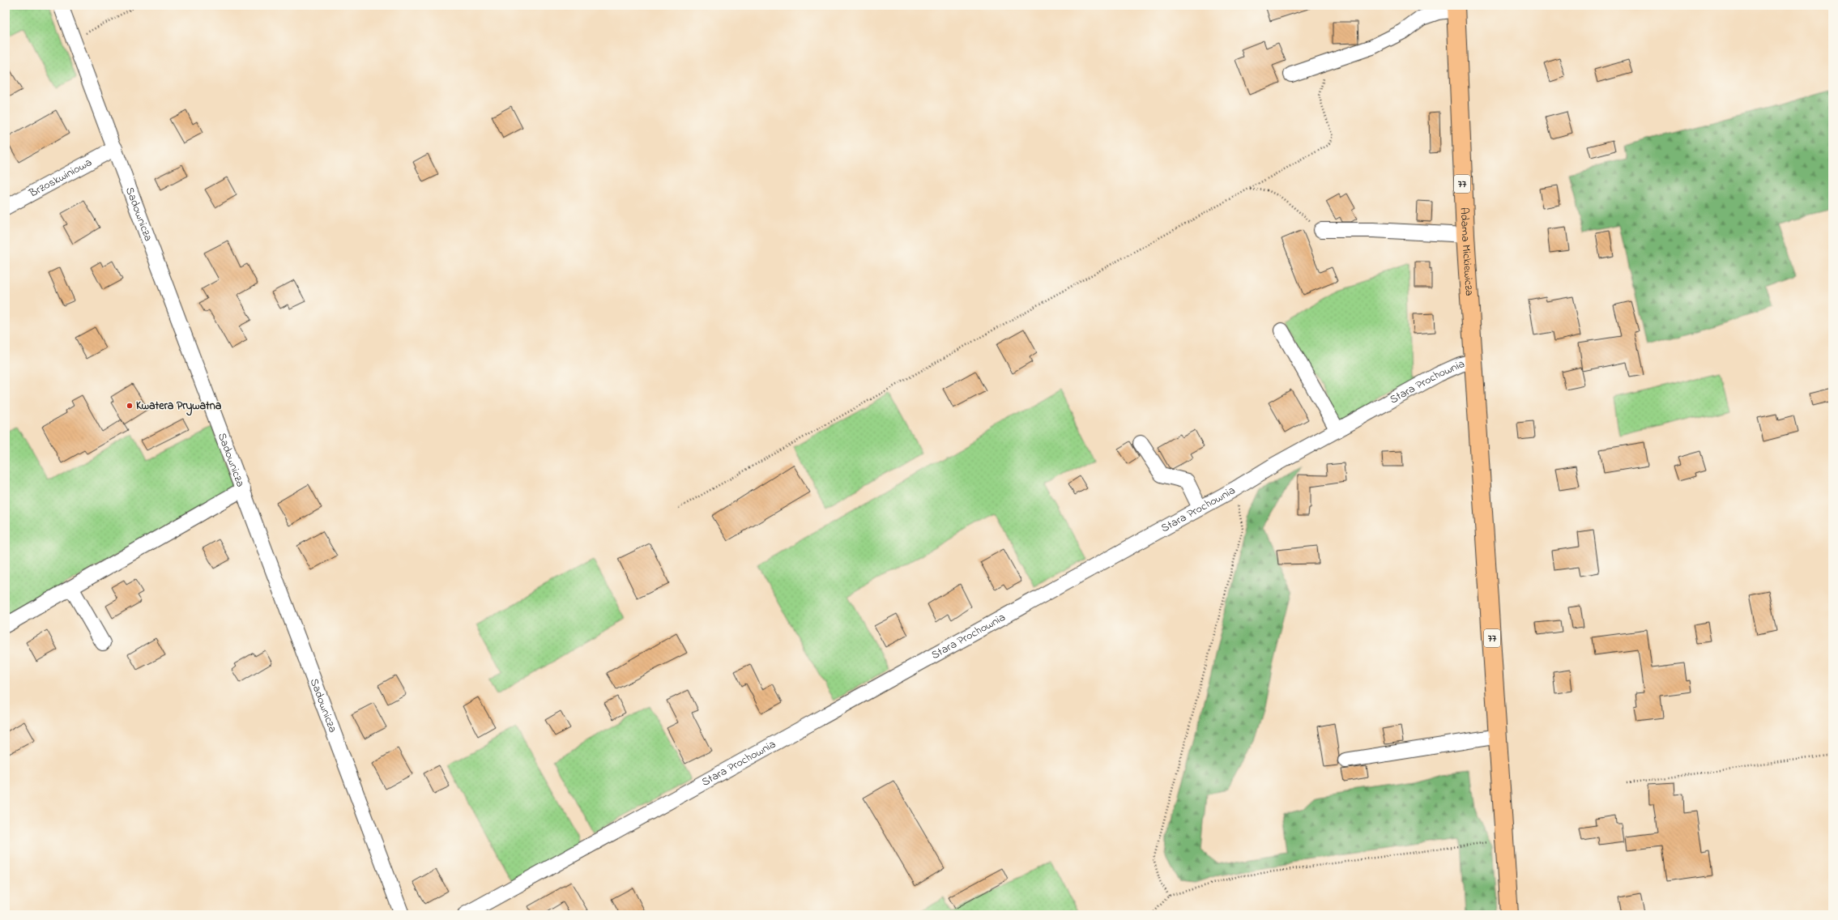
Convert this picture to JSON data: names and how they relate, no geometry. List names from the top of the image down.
{
  "streets": {
    "main road": ["77", "Adama Mickiewicza"],
    "street": ["Brzoskwiniowa", "Sadownicza", "Stara Prochownia"]
  },
  "crossings": [
    ["Brzoskwiniowa", "Sadownicza"],
    ["77", "Adama Mickiewicza"],
    ["77", "Stara Prochownia"],
    ["Adama Mickiewicza", "Stara Prochownia"]
  ],
  "places": ["Kwatera Prywatna"]
}
